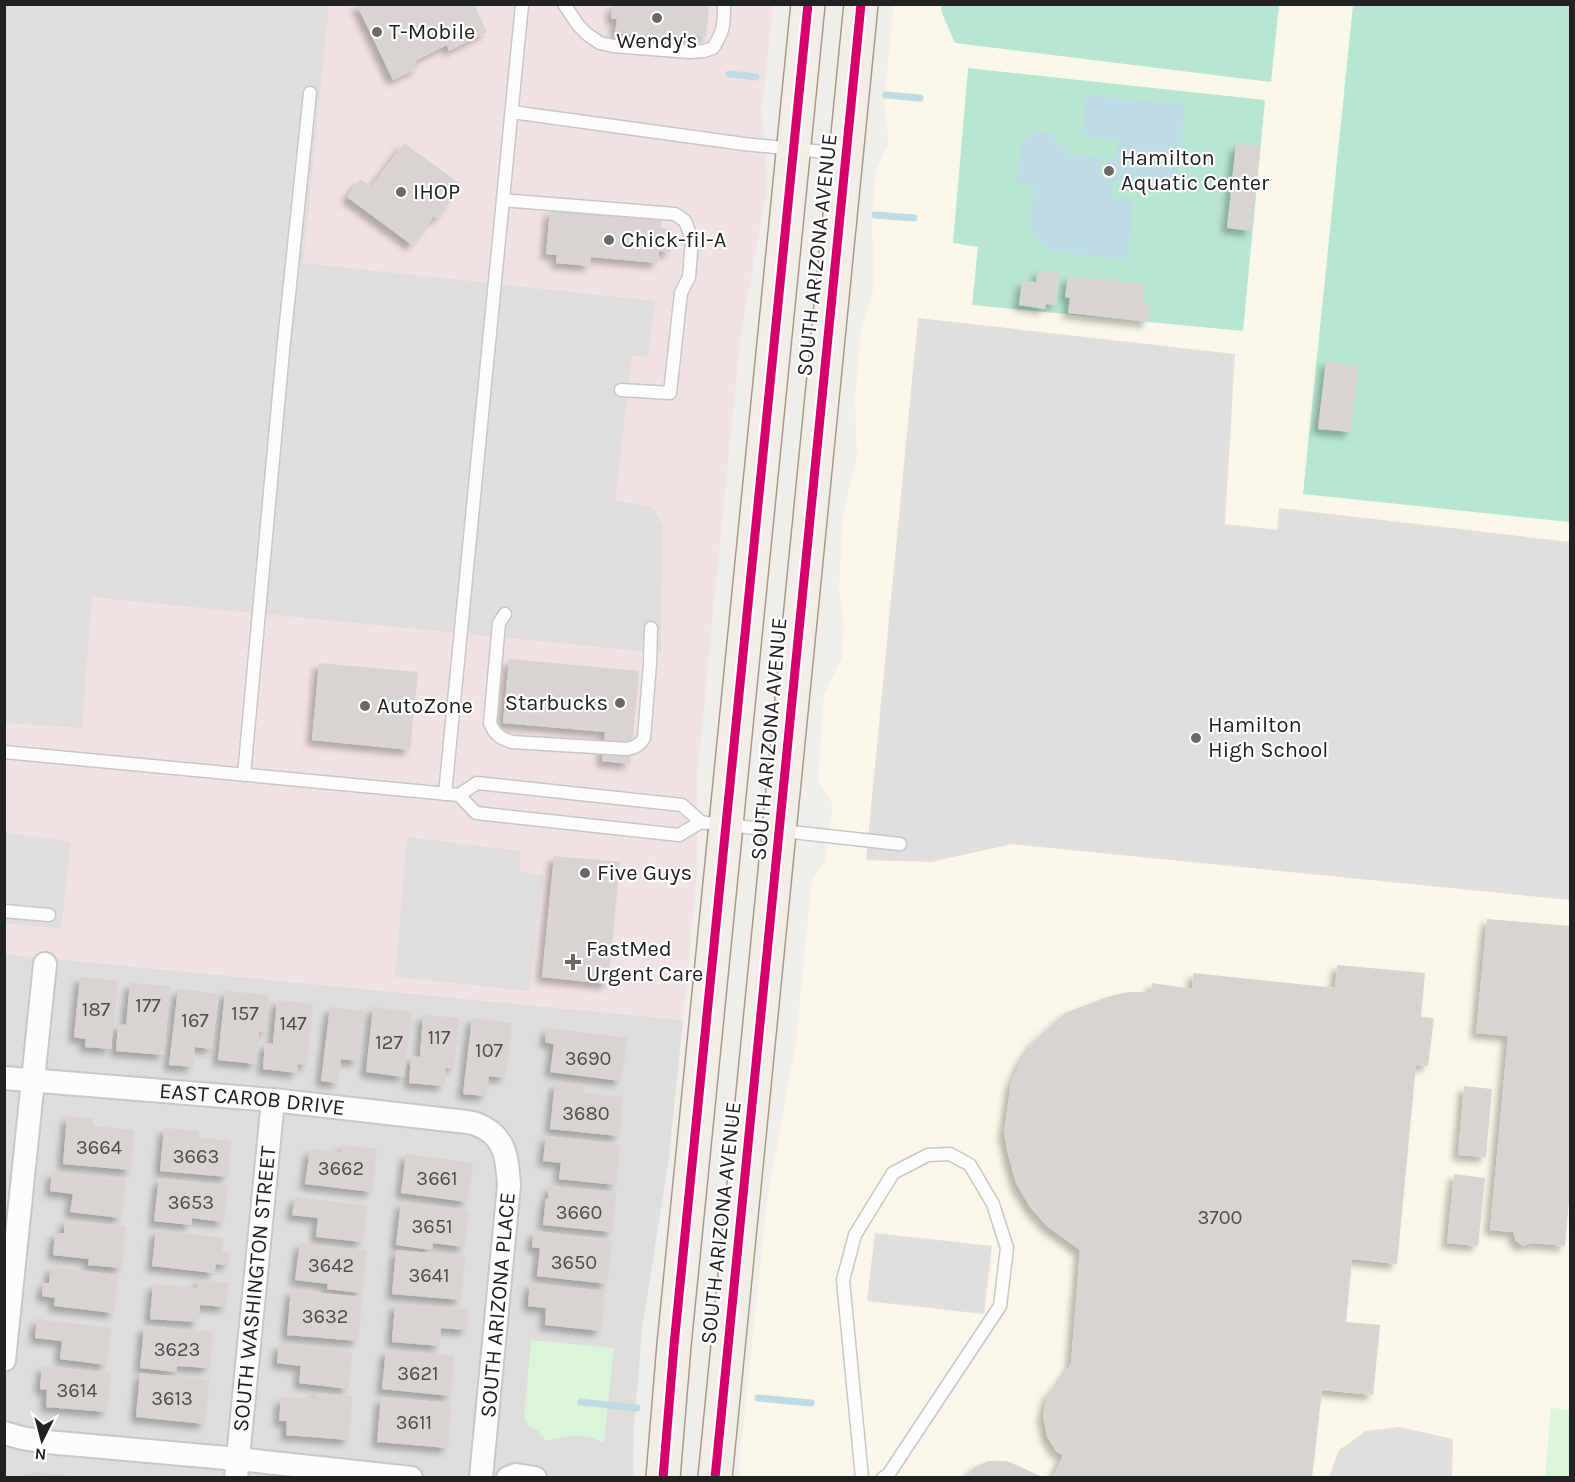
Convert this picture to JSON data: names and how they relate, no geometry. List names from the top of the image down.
{
  "streets": {
    "main road": ["SOUTH ARIZONA AVENUE"],
    "street": ["EAST CAROB DRIVE", "SOUTH WASHINGTON STREET", "SOUTH ARIZONA PLACE"]
  },
  "crossings": [
    ["EAST CAROB DRIVE", "SOUTH WASHINGTON STREET"],
    ["EAST CAROB DRIVE", "SOUTH ARIZONA PLACE"]
  ],
  "places": {
    "other": [
      "Wendy's",
      "T-Mobile",
      "Hamilton Aquatic Center",
      "IHOP",
      "Chick-fil-A",
      "Starbucks",
      "AutoZone",
      "Hamilton High School",
      "Five Guys"
    ],
    "health": ["FastMed Urgent Care"]
  },
  "house_numbers": [
    "177",
    "187",
    "157",
    "167",
    "147",
    "117",
    "127",
    "107",
    "3690",
    "3680",
    "3664",
    "3663",
    "3662",
    "3661",
    "3653",
    "3660",
    "3700",
    "3651",
    "3650",
    "3642",
    "3641",
    "3632",
    "3623",
    "3621",
    "3614",
    "3613",
    "3611"
  ],
  "north": "bottom"
}
